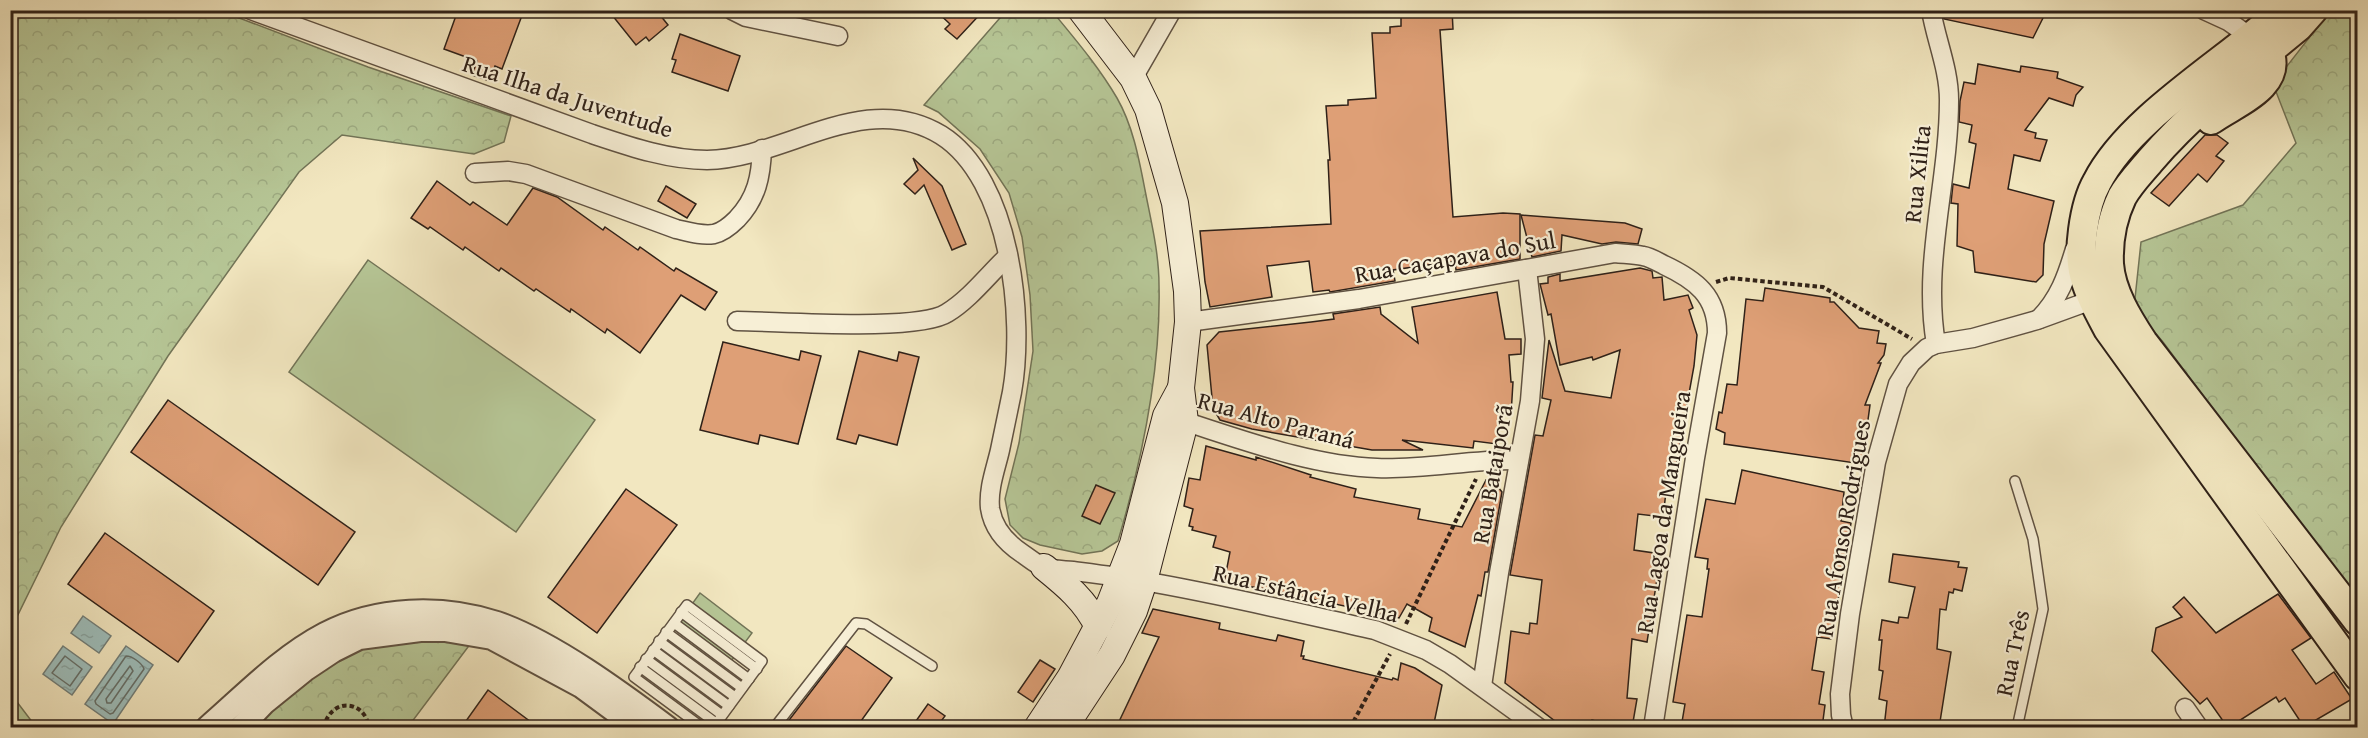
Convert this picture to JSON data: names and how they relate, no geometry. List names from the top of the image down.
{
  "streets": {
    "street": [
      "Rua Ilha da Juventude",
      "Rua Xilita",
      "Rua Caçapava do Sul",
      "Rua Alto Paraná",
      "Rua Bataiporã",
      "Rua Lagoa da Mangueira",
      "Rua Afonso Rodrigues",
      "Rua Estância Velha"
    ],
    "lane": ["Rua Três"]
  },
  "crossings": [
    ["Rua Ilha da Juventude", "Rua Estância Velha"],
    ["Rua Xilita", "Rua Afonso Rodrigues"],
    ["Rua Caçapava do Sul", "Rua Bataiporã"],
    ["Rua Caçapava do Sul", "Rua Lagoa da Mangueira"],
    ["Rua Alto Paraná", "Rua Bataiporã"],
    ["Rua Bataiporã", "Rua Estância Velha"]
  ]
}
